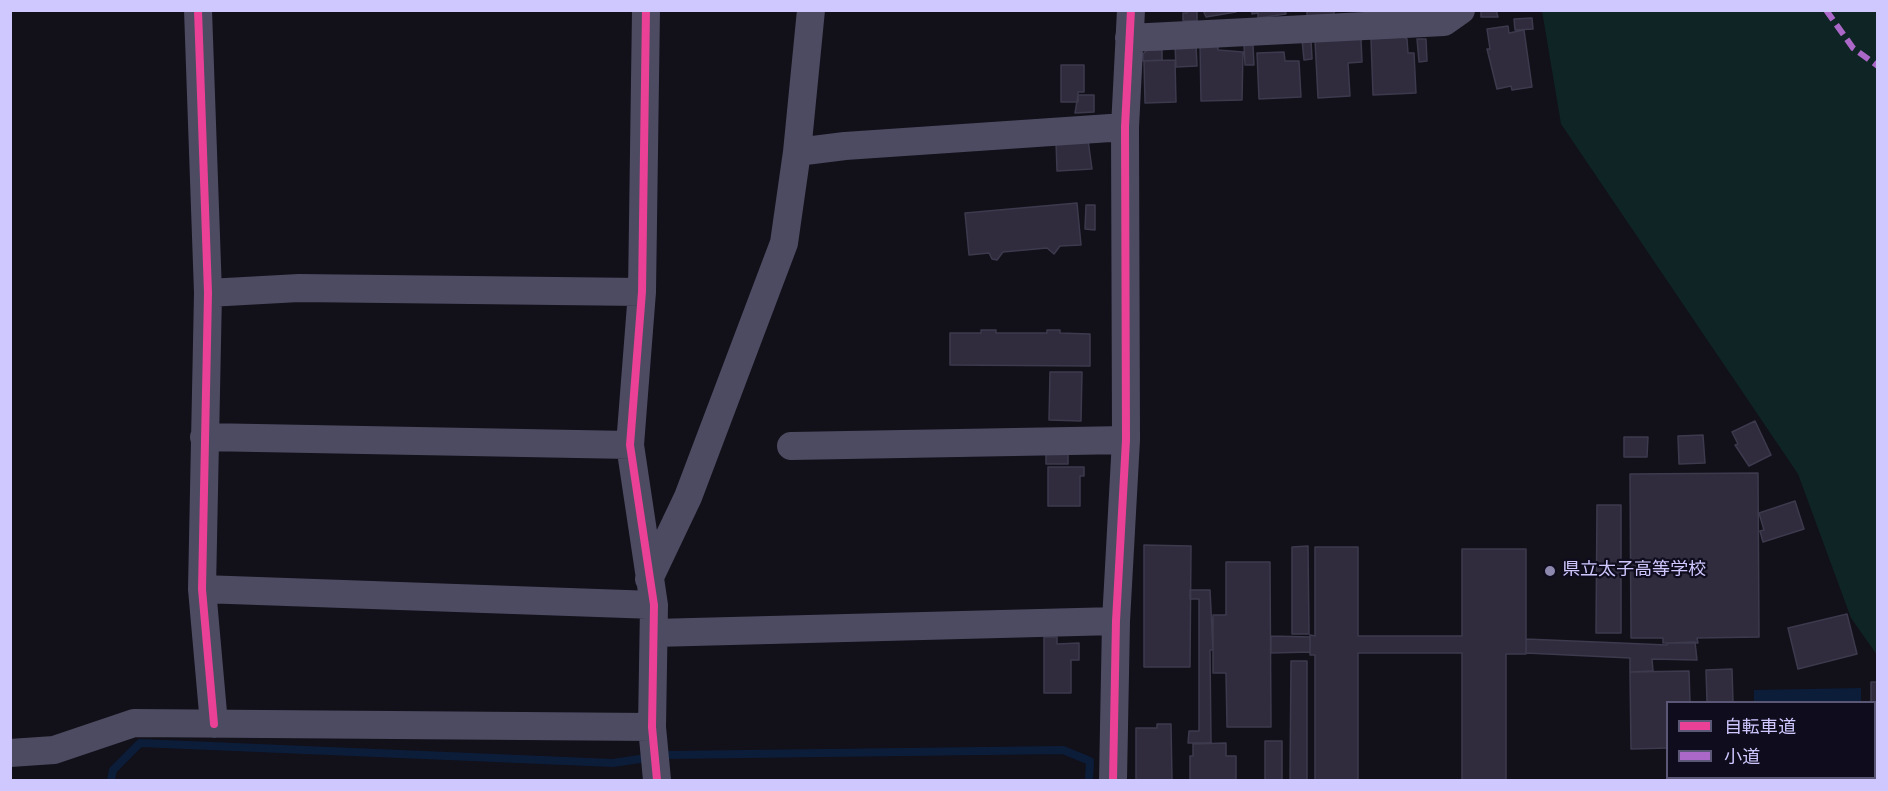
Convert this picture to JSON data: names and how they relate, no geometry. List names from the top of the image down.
{
  "places": ["県立太子高等学校"],
  "legend": ["自転車道", "小道"]
}
